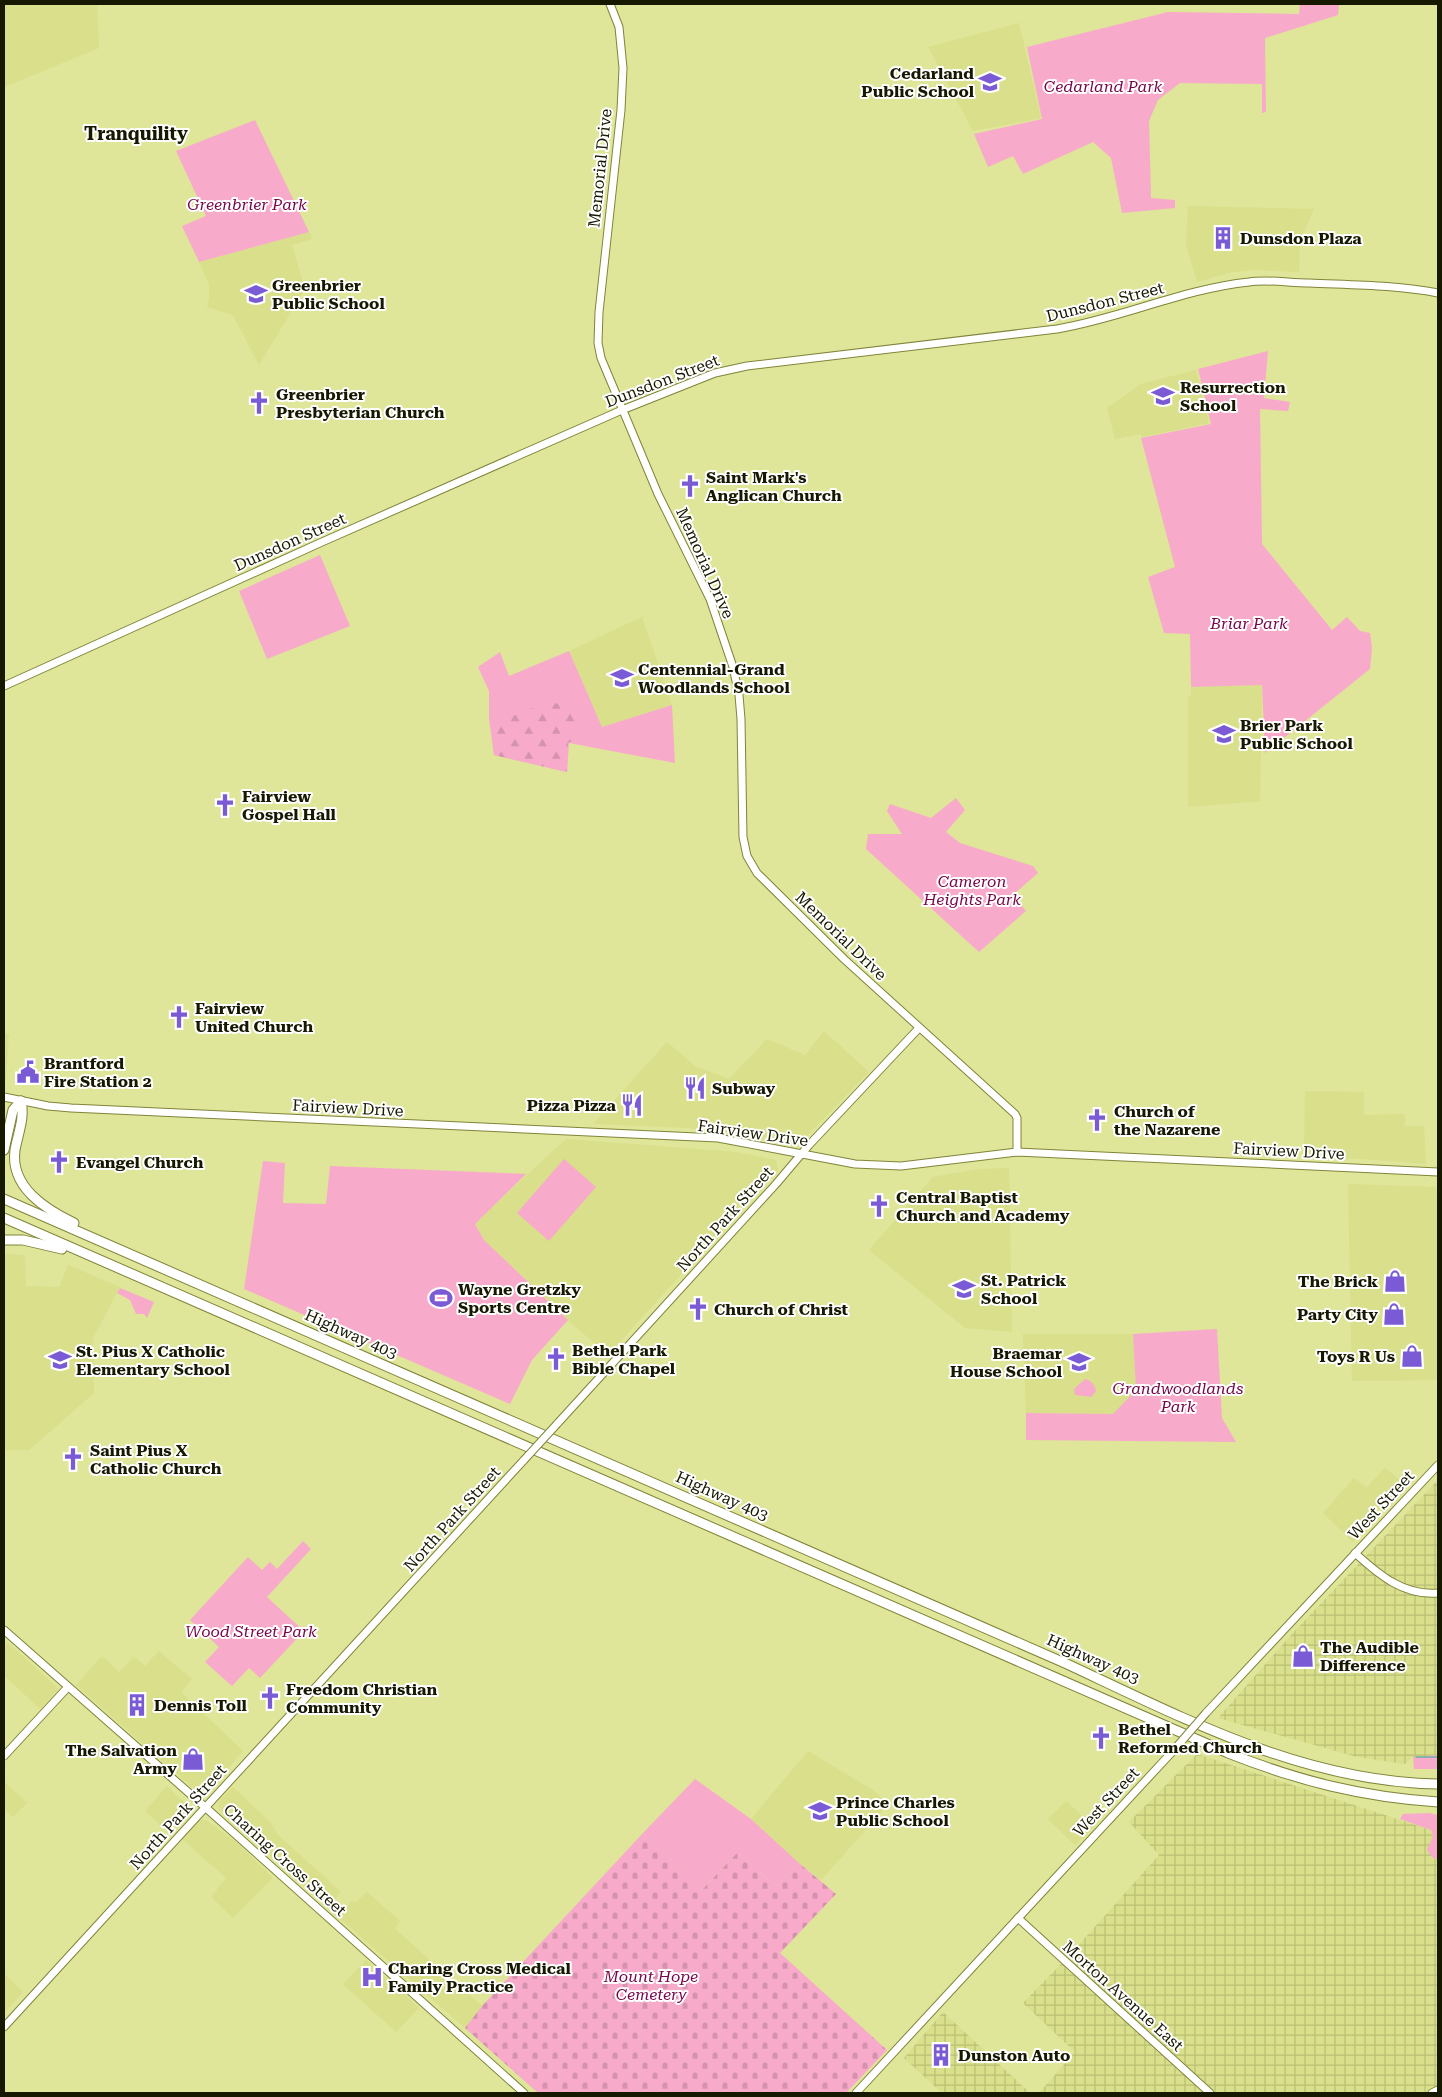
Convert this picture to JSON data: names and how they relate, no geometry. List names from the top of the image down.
{
  "streets": {
    "highway": ["Highway 403"],
    "main road": [
      "Memorial Drive",
      "Dunsdon Street",
      "Fairview Drive",
      "North Park Street",
      "West Street",
      "Charing Cross Street",
      "Morton Avenue East"
    ]
  },
  "crossings": [
    ["Memorial Drive", "Dunsdon Street"],
    ["Memorial Drive", "Fairview Drive"],
    ["Memorial Drive", "North Park Street"],
    ["Fairview Drive", "North Park Street"],
    ["North Park Street", "Charing Cross Street"],
    ["West Street", "Morton Avenue East"]
  ],
  "districts": ["Tranquility"],
  "parks": [
    "Cedarland Park",
    "Greenbrier Park",
    "Briar Park",
    "Cameron Heights Park",
    "Grandwoodlands Park",
    "Wood Street Park",
    "Mount Hope Cemetery"
  ],
  "places": {
    "school or university": [
      "Cedarland Public School",
      "Greenbrier Public School",
      "Resurrection School",
      "Centennial-Grand Woodlands School",
      "Brier Park Public School",
      "St. Patrick School",
      "St. Pius X Catholic Elementary School",
      "Braemar House School",
      "Prince Charles Public School"
    ],
    "building": ["Dunsdon Plaza", "Dennis Toll", "Dunston Auto"],
    "church": [
      "Greenbrier Presbyterian Church",
      "Saint Mark's Anglican Church",
      "Fairview Gospel Hall",
      "Fairview United Church",
      "Church of the Nazarene",
      "Evangel Church",
      "Central Baptist Church and Academy",
      "Church of Christ",
      "Bethel Park Bible Chapel",
      "Saint Pius X Catholic Church",
      "Freedom Christian Community",
      "Bethel Reformed Church"
    ],
    "public building": ["Brantford Fire Station 2"],
    "restaurant": ["Subway", "Pizza Pizza"],
    "shop": [
      "The Brick",
      "Party City",
      "Toys R Us",
      "The Audible Difference",
      "The Salvation Army"
    ],
    "sports": ["Wayne Gretzky Sports Centre"],
    "hospital": ["Charing Cross Medical Family Practice"]
  }
}
